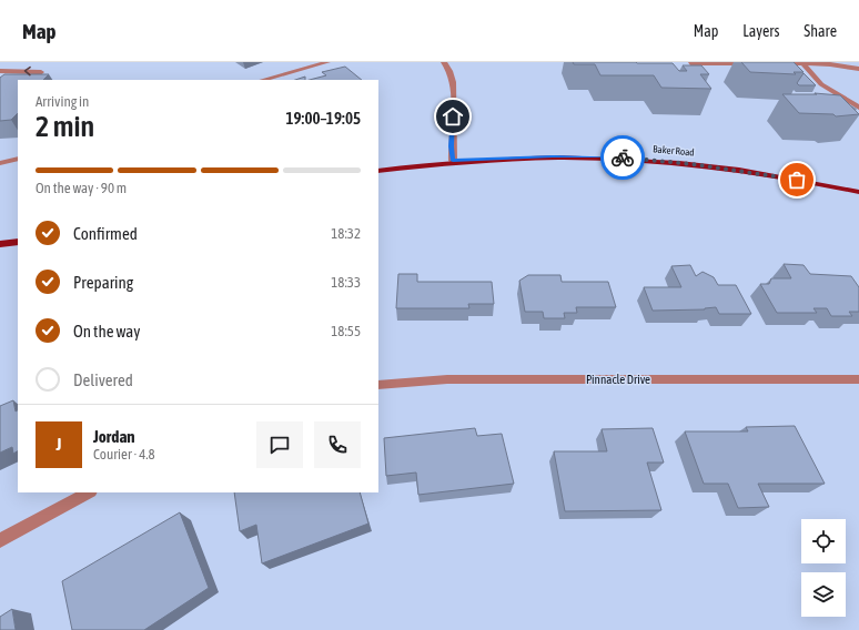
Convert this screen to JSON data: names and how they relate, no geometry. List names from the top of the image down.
{
  "streets": {
    "main road": ["Baker Road"],
    "street": ["Pinnacle Drive"]
  },
  "page": {
    "header": "Map",
    "nav": ["Map", "Layers", "Share"],
    "heading": ["2 min", "Arriving in", "19:00–19:05"],
    "panel": ["Jordan", "Courier · 4.8"],
    "bar": "On the way · 90 m",
    "list": [
      ["Confirmed", "18:32"],
      ["Preparing", "18:33"],
      ["On the way", "18:55"],
      "Delivered"
    ],
    "round": "J"
  }
}
